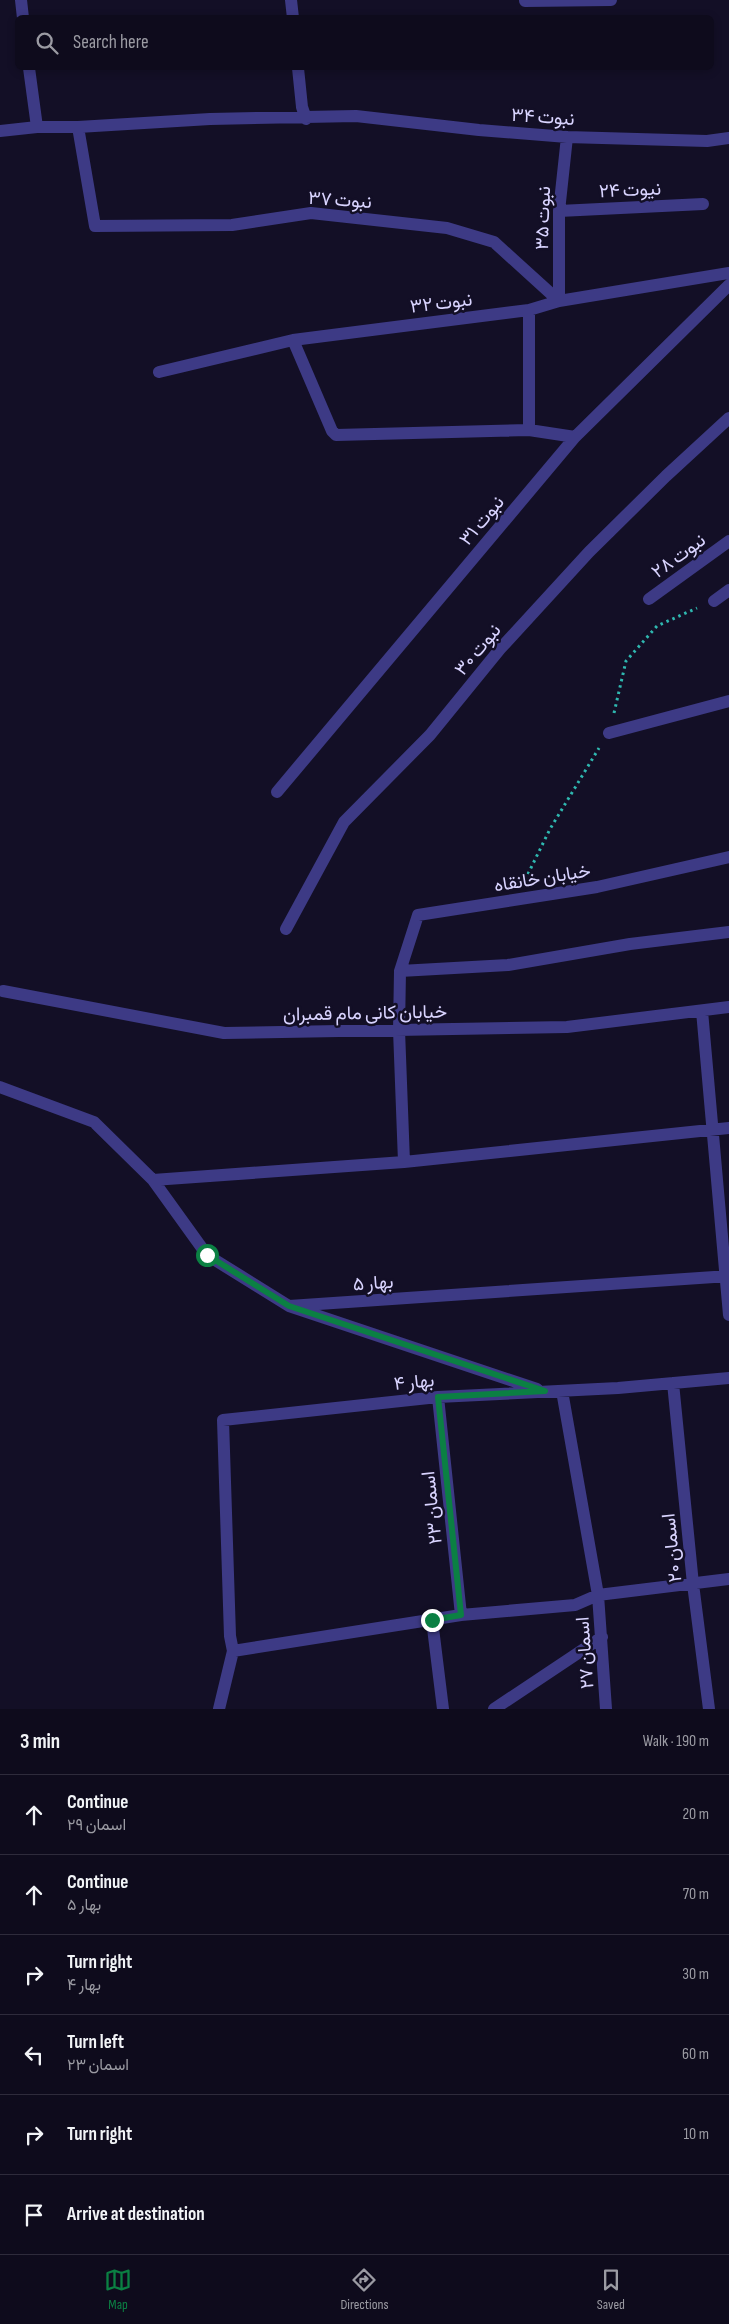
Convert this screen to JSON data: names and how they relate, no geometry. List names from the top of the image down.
{
  "streets": {
    "street": [
      "نبوت ۳۴",
      "نیوت ۲۴",
      "نبوت ۳۷",
      "نبوت ۳۵",
      "نبوت ۳۲",
      "نبوت ۳۱",
      "نبوت ۲۸",
      "نبوت ۳۰",
      "خیابان خانقاه",
      "خیابان کانی مام قمبران",
      "بهار ۵",
      "بهار ۴",
      "اسمان ۲۳",
      "اسمان ۲۰",
      "اسمان ۲۷"
    ]
  },
  "crossings": [
    ["نبوت ۳۴", "نبوت ۳۷"],
    ["نبوت ۳۴", "نبوت ۳۵"],
    ["نیوت ۲۴", "نبوت ۳۵"],
    ["نبوت ۳۷", "نبوت ۳۵"],
    ["نبوت ۳۷", "نبوت ۳۲"],
    ["نبوت ۳۵", "نبوت ۳۲"],
    ["بهار ۴", "اسمان ۲۳"],
    ["بهار ۴", "اسمان ۲۰"],
    ["بهار ۴", "اسمان ۲۷"]
  ],
  "page": {
    "search": "Search here",
    "heading": ["3 min", "Walk · 190 m"],
    "list": [
      ["Continue", "اسمان ۲۹", "20 m"],
      ["Continue", "بهار ۵", "70 m"],
      ["Turn right", "بهار ۴", "30 m"],
      ["Turn left", "اسمان ۲۳", "60 m"],
      ["Turn right", "10 m"],
      "Arrive at destination"
    ],
    "nav": ["Map", "Directions", "Saved"]
  }
}
